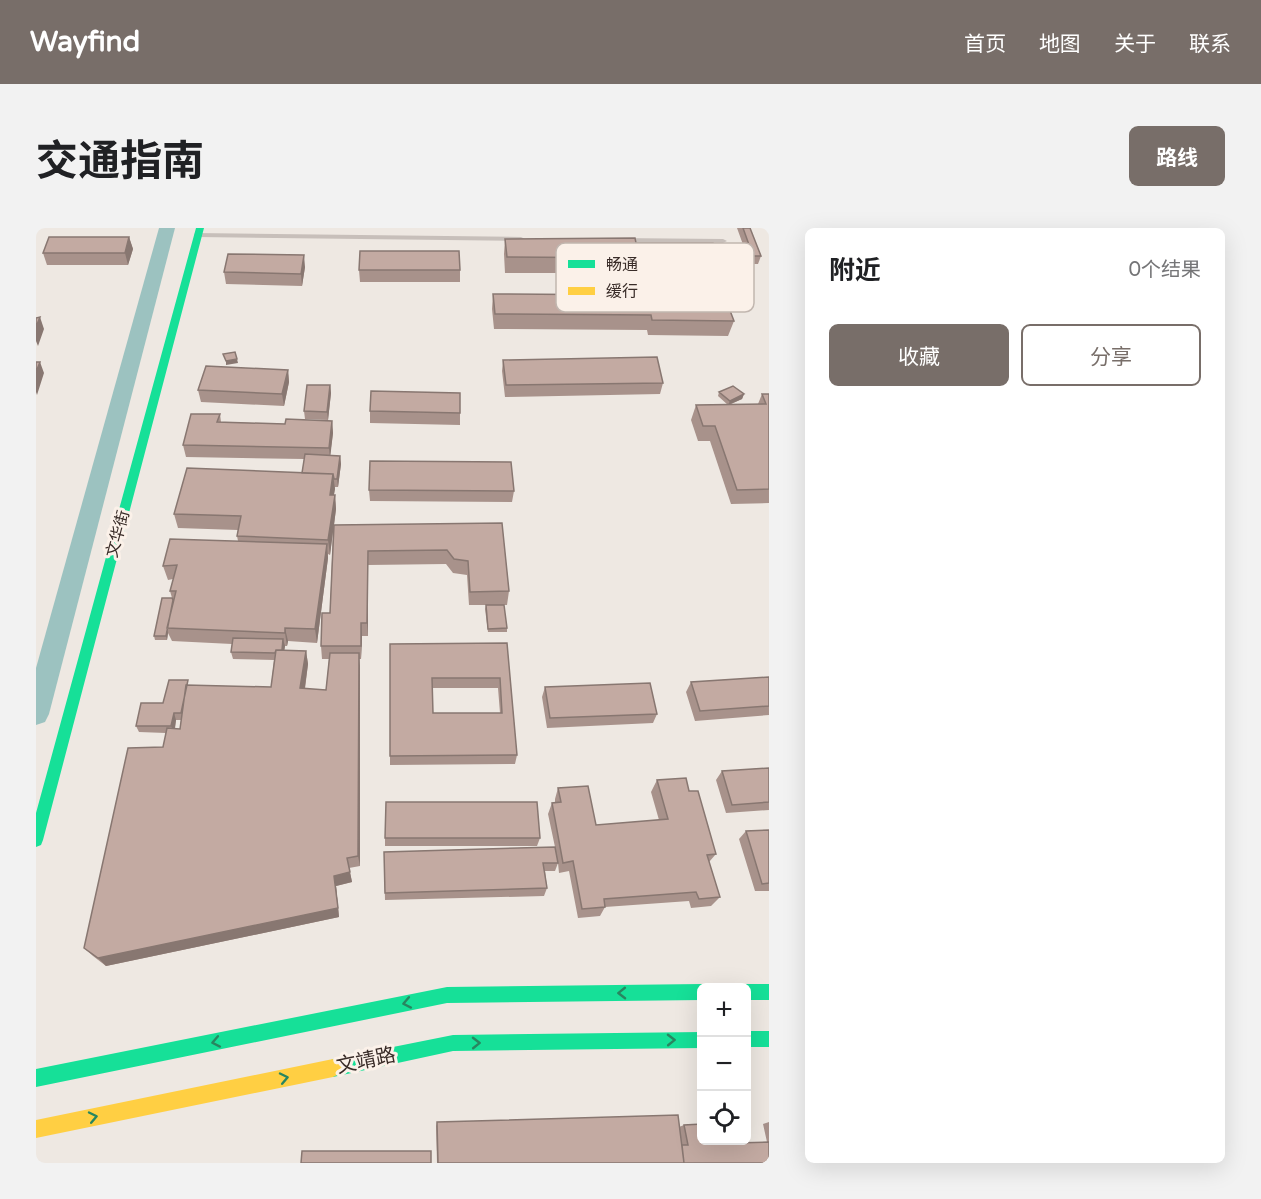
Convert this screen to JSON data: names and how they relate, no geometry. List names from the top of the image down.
{
  "streets": {
    "main road": ["文华街", "文靖路"]
  },
  "legend": ["畅通", "缓行"],
  "page": {
    "header": "Wayfind",
    "nav": [
      "首页",
      "地图",
      "关于",
      "联系"
    ],
    "title": "交通指南",
    "buttons": [
      "路线",
      ["收藏", "分享"]
    ],
    "heading": ["附近", "0个结果"],
    "map_buttons": ["+", "−"]
  }
}
